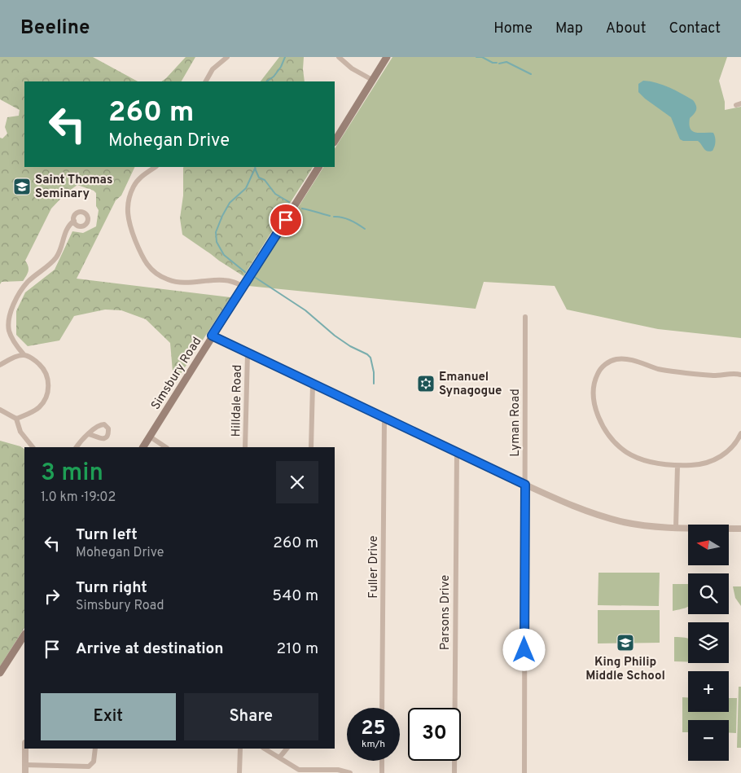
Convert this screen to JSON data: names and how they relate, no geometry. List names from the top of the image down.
{
  "streets": {
    "main road": ["Simsbury Road"],
    "street": [
      "Hilldale Road",
      "Lyman Road",
      "Fuller Drive",
      "Parsons Drive"
    ]
  },
  "places": {
    "school or university": ["Saint Thomas Seminary", "King Philip Middle School"],
    "synagogue": ["Emanuel Synagogue"]
  },
  "north": "left",
  "page": {
    "header": "Beeline",
    "nav": [
      "Home",
      "Map",
      "About",
      "Contact"
    ],
    "turn": ["260 m", "Mohegan Drive"],
    "heading": ["3 min", "1.0 km · 19:02"],
    "list": [
      {
        "name": "Turn left",
        "note": "Mohegan Drive",
        "value": "260 m"
      },
      {
        "name": "Turn right",
        "note": "Simsbury Road",
        "value": "540 m"
      },
      {
        "name": "Arrive at destination",
        "value": "210 m"
      }
    ],
    "map_buttons": ["+", "−"],
    "buttons": ["Exit", "Share"],
    "speed": "25 km/h",
    "limit": "30"
  }
}
